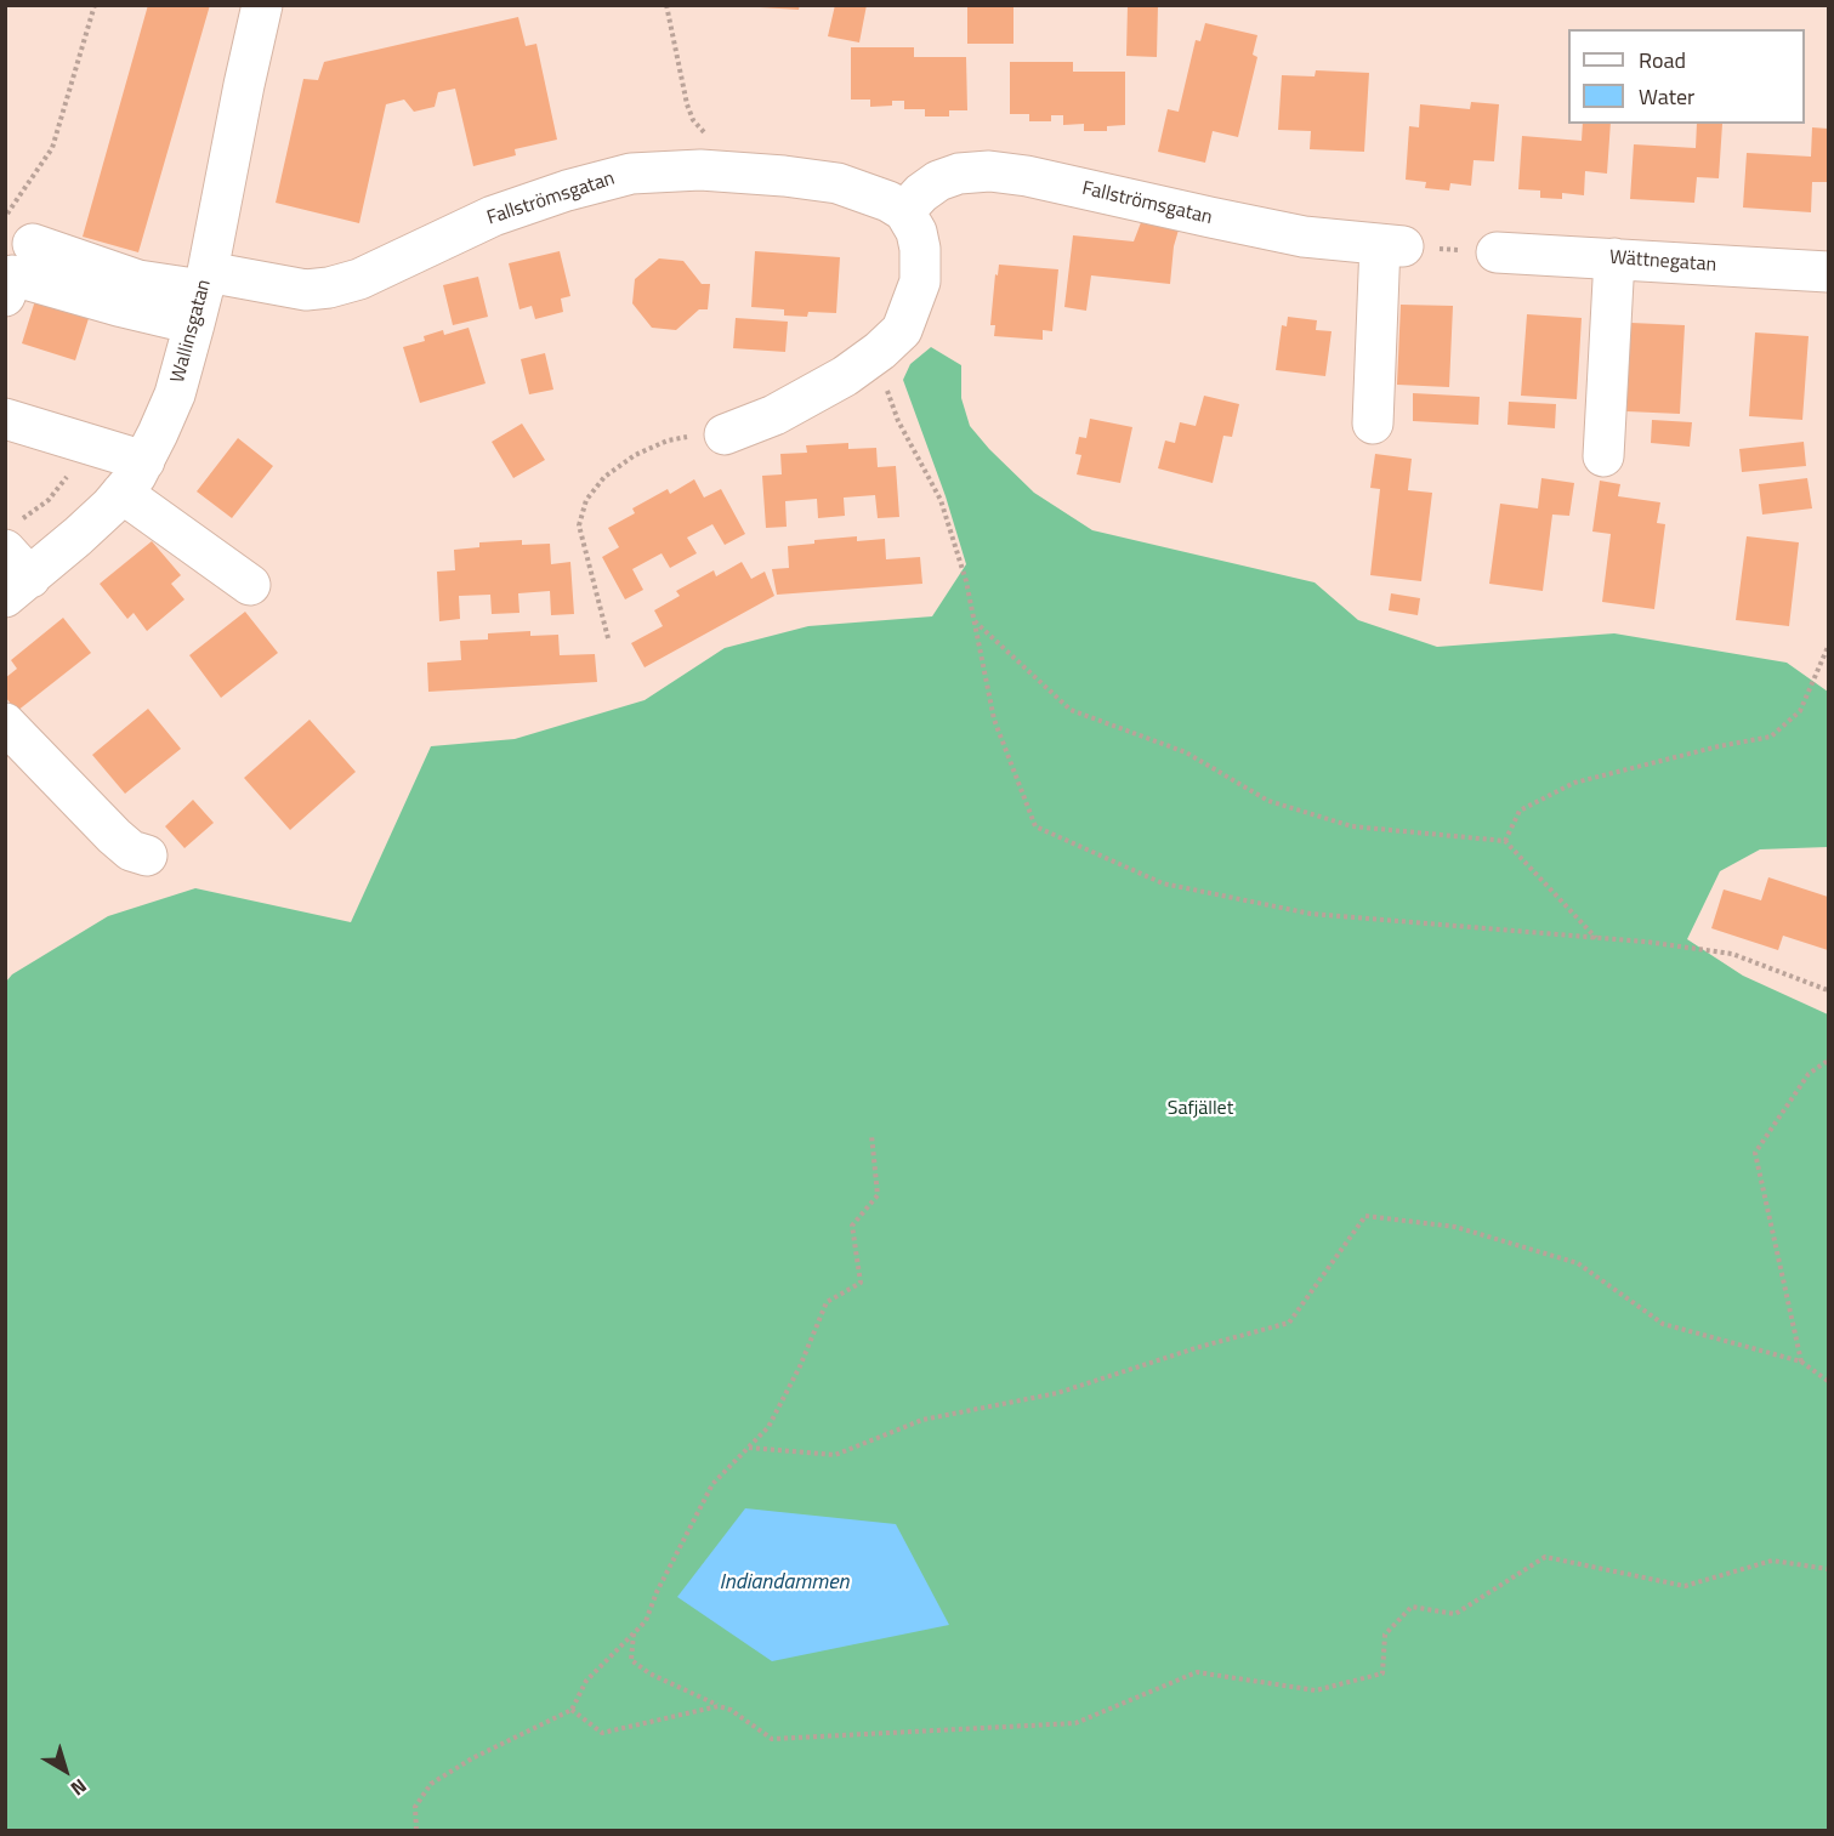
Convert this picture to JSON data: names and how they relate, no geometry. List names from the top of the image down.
{
  "streets": {
    "street": ["Fallströmsgatan", "Wättnegatan", "Wallinsgatan"]
  },
  "crossings": [
    ["Fallströmsgatan", "Wallinsgatan"]
  ],
  "water": ["Indiandammen"],
  "parks": ["Safjället"],
  "legend": ["Road", "Water"],
  "north": "bottom right"
}
